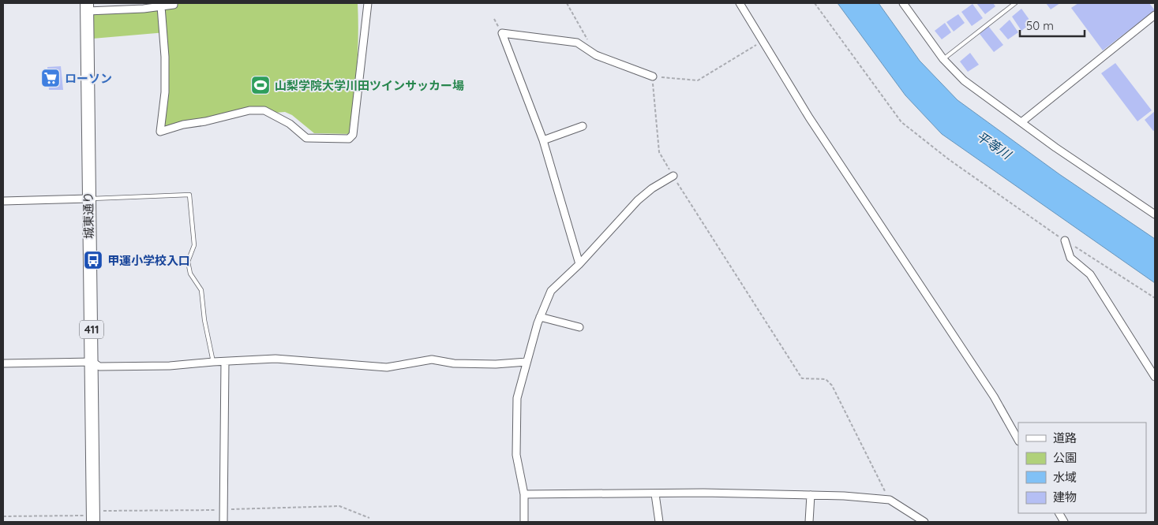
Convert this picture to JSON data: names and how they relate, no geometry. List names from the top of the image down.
{
  "streets": {
    "highway": ["城東通り", "411"]
  },
  "water": ["平等川"],
  "places": {
    "supermarket": ["ローソン"],
    "sports": ["山梨学院大学川田ツインサッカー場"],
    "bus stop": ["甲運小学校入口"]
  },
  "legend": [
    "道路",
    "公園",
    "水域",
    "建物"
  ],
  "scale_bar": "50 m"
}
